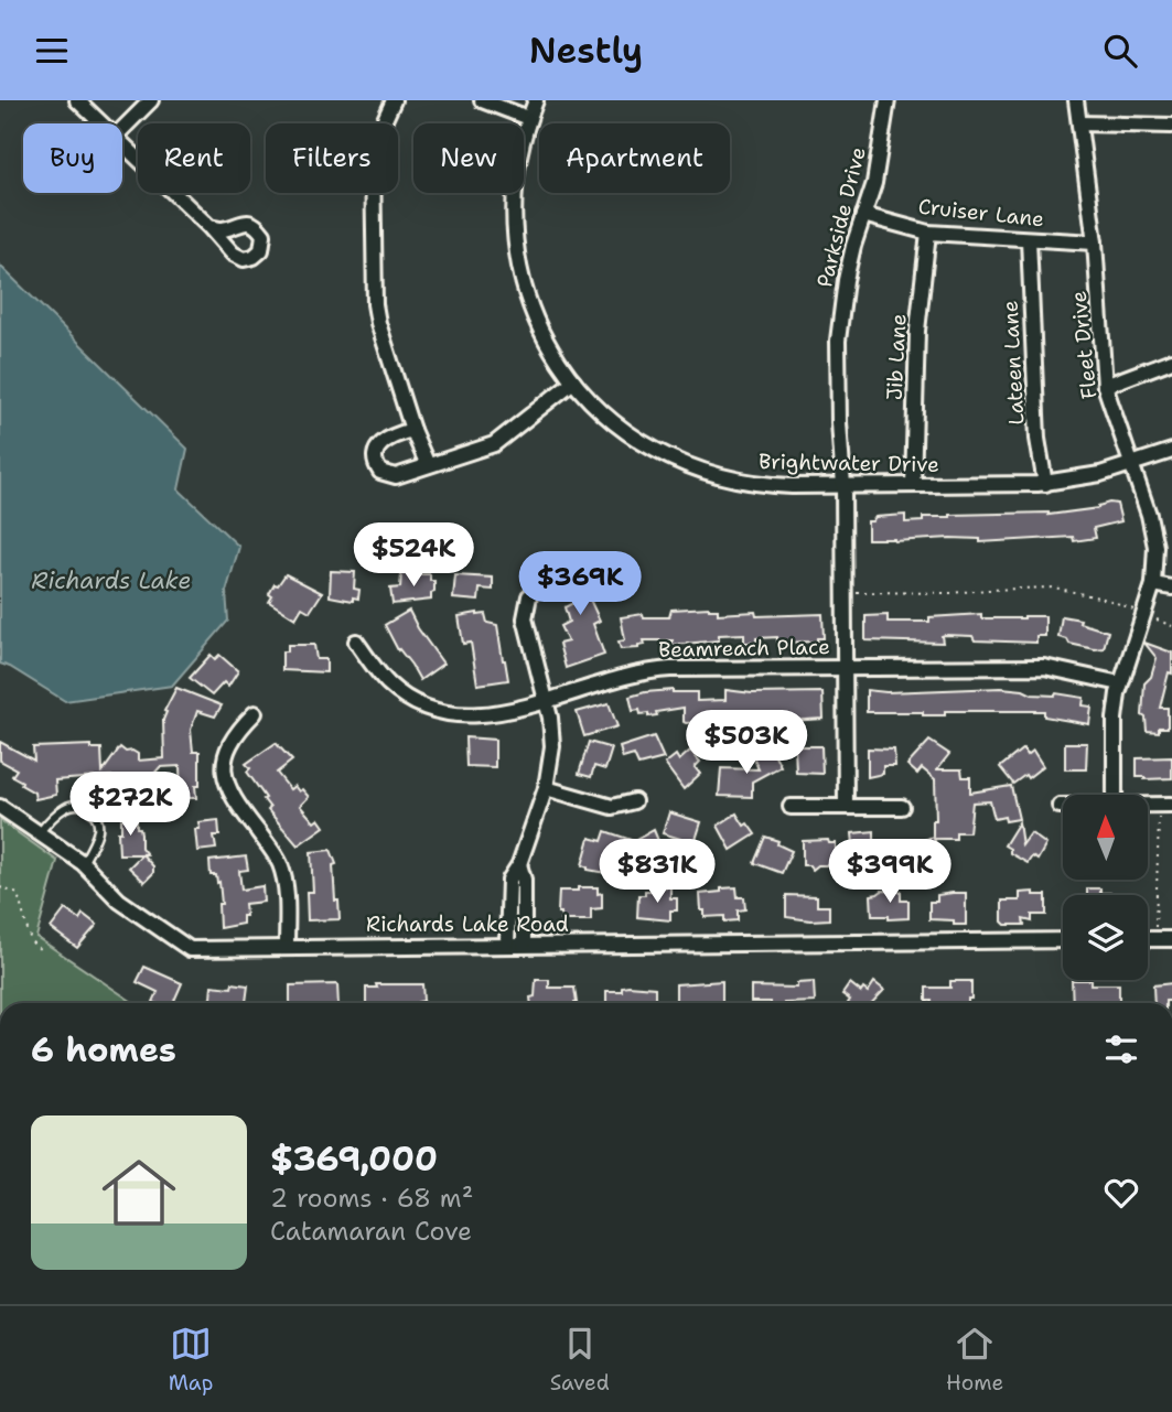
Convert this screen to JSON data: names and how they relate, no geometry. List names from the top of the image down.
{
  "streets": {
    "street": [
      "Cruiser Lane",
      "Parkside Drive",
      "Fleet Drive",
      "Jib Lane",
      "Lateen Lane",
      "Brightwater Drive",
      "Beamreach Place",
      "Richards Lake Road"
    ]
  },
  "crossings": [
    ["Cruiser Lane", "Parkside Drive"],
    ["Cruiser Lane", "Fleet Drive"],
    ["Cruiser Lane", "Jib Lane"],
    ["Cruiser Lane", "Lateen Lane"],
    ["Parkside Drive", "Brightwater Drive"],
    ["Parkside Drive", "Beamreach Place"],
    ["Fleet Drive", "Brightwater Drive"],
    ["Fleet Drive", "Beamreach Place"],
    ["Jib Lane", "Brightwater Drive"],
    ["Lateen Lane", "Brightwater Drive"]
  ],
  "water": ["Richards Lake"],
  "north": "top",
  "page": {
    "header": "Nestly",
    "chip": [
      "Buy",
      "Rent",
      "Filters",
      "New",
      "Apartment"
    ],
    "price": [
      "$524K",
      "$369K",
      "$503K",
      "$272K",
      "$831K",
      "$399K"
    ],
    "heading": "6 homes",
    "list": [
      {
        "name": "$369,000",
        "note": "2 rooms · 68 m² · Catamaran Cove"
      }
    ],
    "tabs": ["Map", "Saved", "Home"]
  }
}
